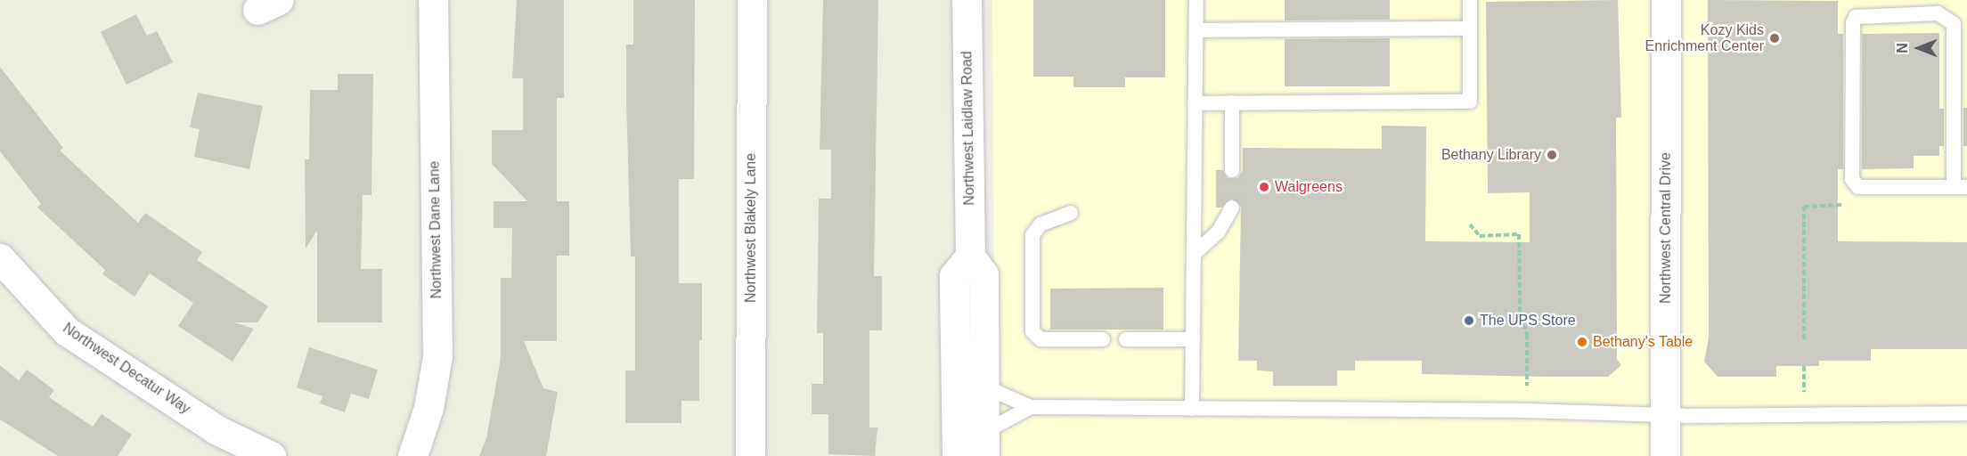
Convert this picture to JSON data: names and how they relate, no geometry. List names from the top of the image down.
{
  "streets": {
    "street": [
      "Northwest Laidlaw Road",
      "Northwest Blakely Lane",
      "Northwest Central Drive",
      "Northwest Dane Lane",
      "Northwest Decatur Way"
    ]
  },
  "places": [
    "Kozy Kids Enrichment Center",
    "Bethany Library",
    "Walgreens",
    "The UPS Store",
    "Bethany's Table"
  ],
  "north": "left"
}
